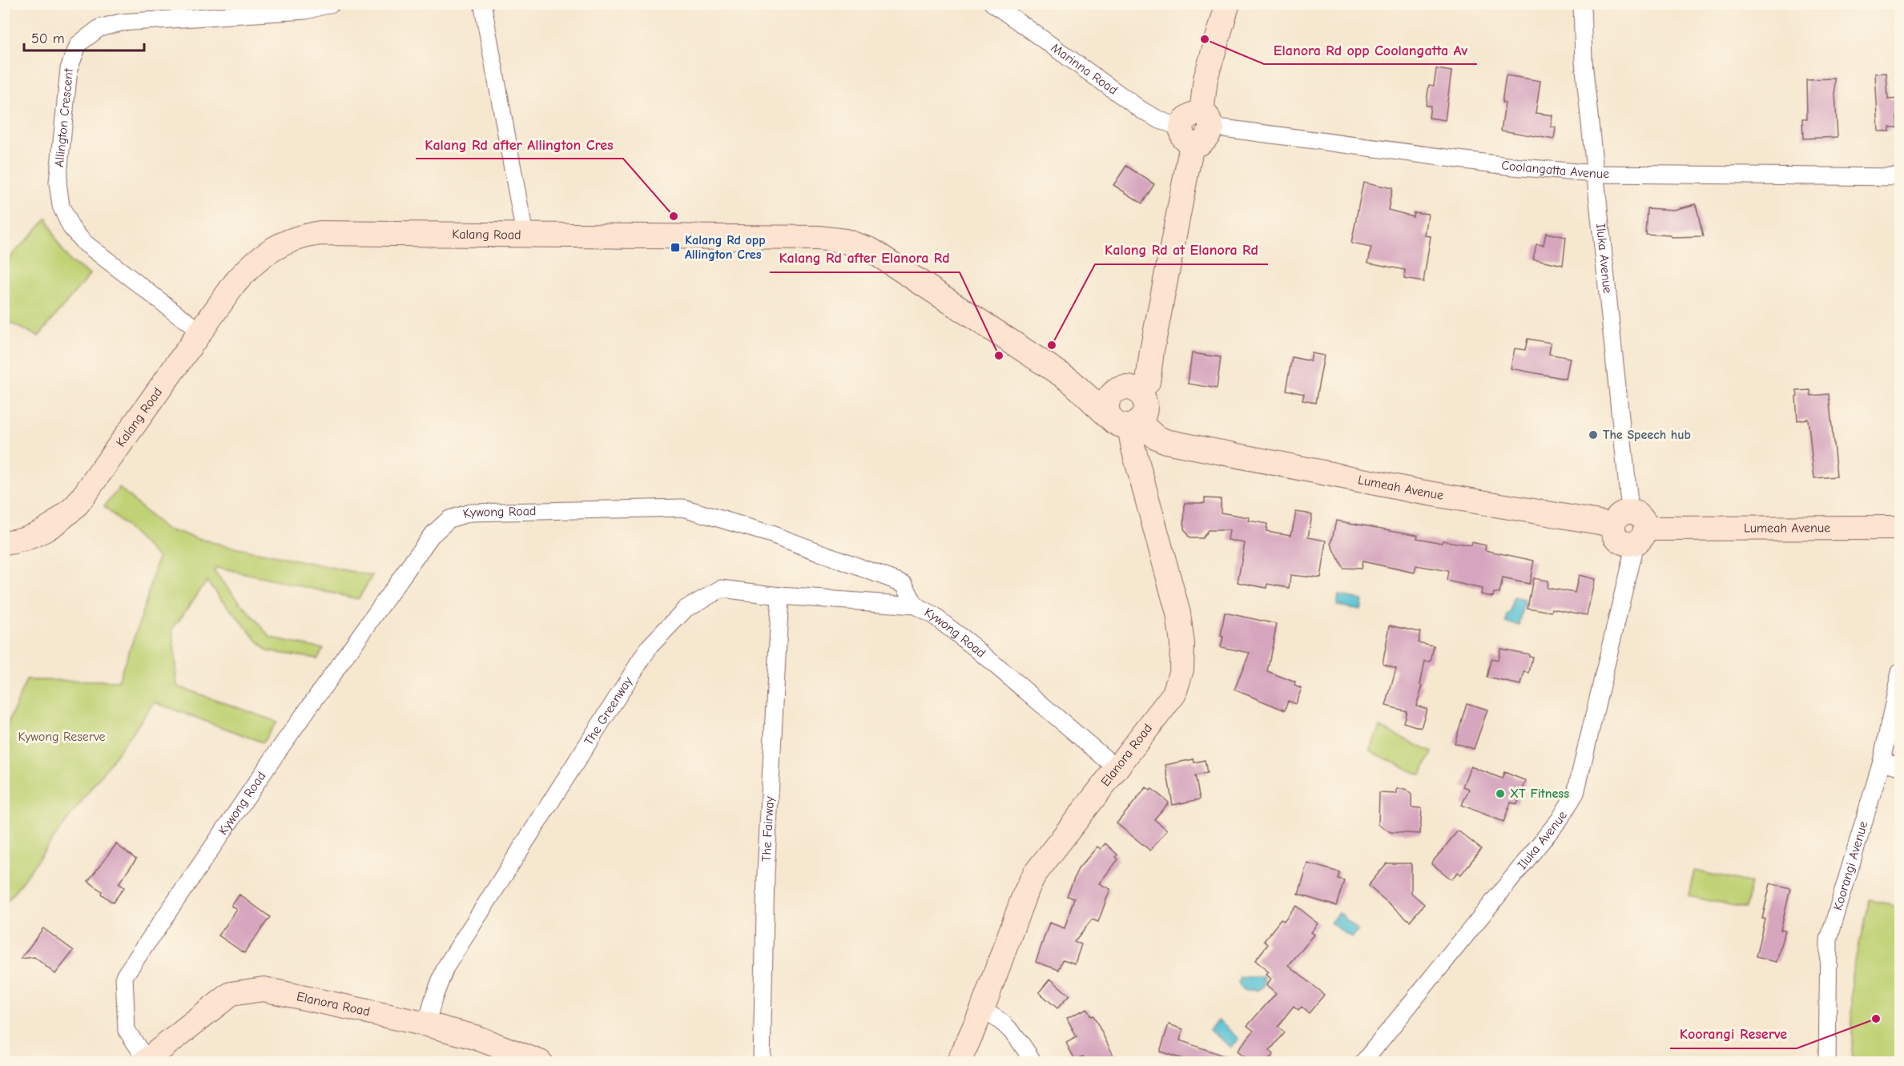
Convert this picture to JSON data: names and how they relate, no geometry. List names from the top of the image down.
{
  "streets": {
    "street": [
      "Marinna Road",
      "Allington Crescent",
      "Coolangatta Avenue",
      "Kalang Road",
      "Iluka Avenue",
      "Lumeah Avenue",
      "Kywong Road",
      "The Greenway",
      "Elanora Road",
      "The Fairway",
      "Koorangi Avenue"
    ]
  },
  "crossings": [
    ["Allington Crescent", "Kalang Road"],
    ["Coolangatta Avenue", "Iluka Avenue"],
    ["Kalang Road", "Lumeah Avenue"],
    ["Kalang Road", "Elanora Road"],
    ["Iluka Avenue", "Lumeah Avenue"],
    ["Kywong Road", "The Greenway"],
    ["Kywong Road", "Elanora Road"],
    ["The Greenway", "Elanora Road"],
    ["The Greenway", "The Fairway"]
  ],
  "parks": ["Kywong Reserve"],
  "places": {
    "other": [
      "Elanora Rd opp Coolangatta Av",
      "Kalang Rd after Allington Cres",
      "Kalang Rd at Elanora Rd",
      "Kalang Rd after Elanora Rd",
      "The Speech hub",
      "XT Fitness",
      "Koorangi Reserve"
    ],
    "transit": ["Kalang Rd opp Allington Cres"]
  },
  "scale_bar": "50 m"
}
